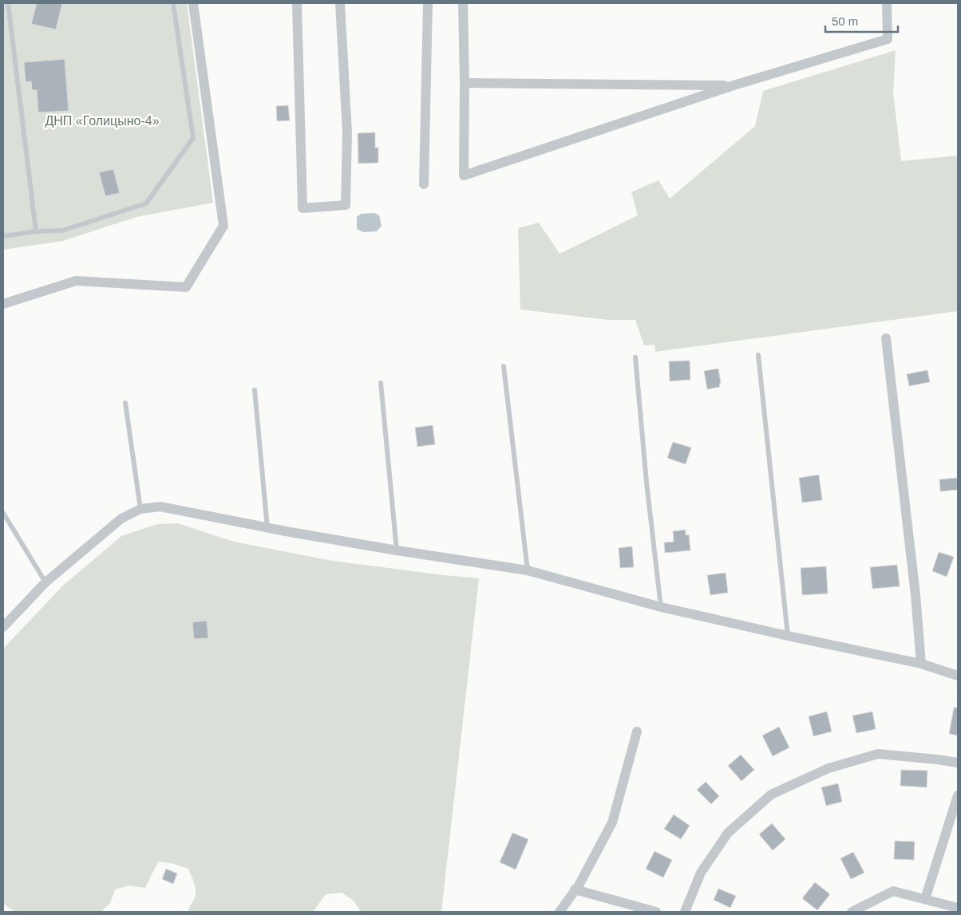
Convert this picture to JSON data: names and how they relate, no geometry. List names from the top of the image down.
{
  "parks": ["ДНП «Голицыно-4»"],
  "scale_bar": "50 m"
}
